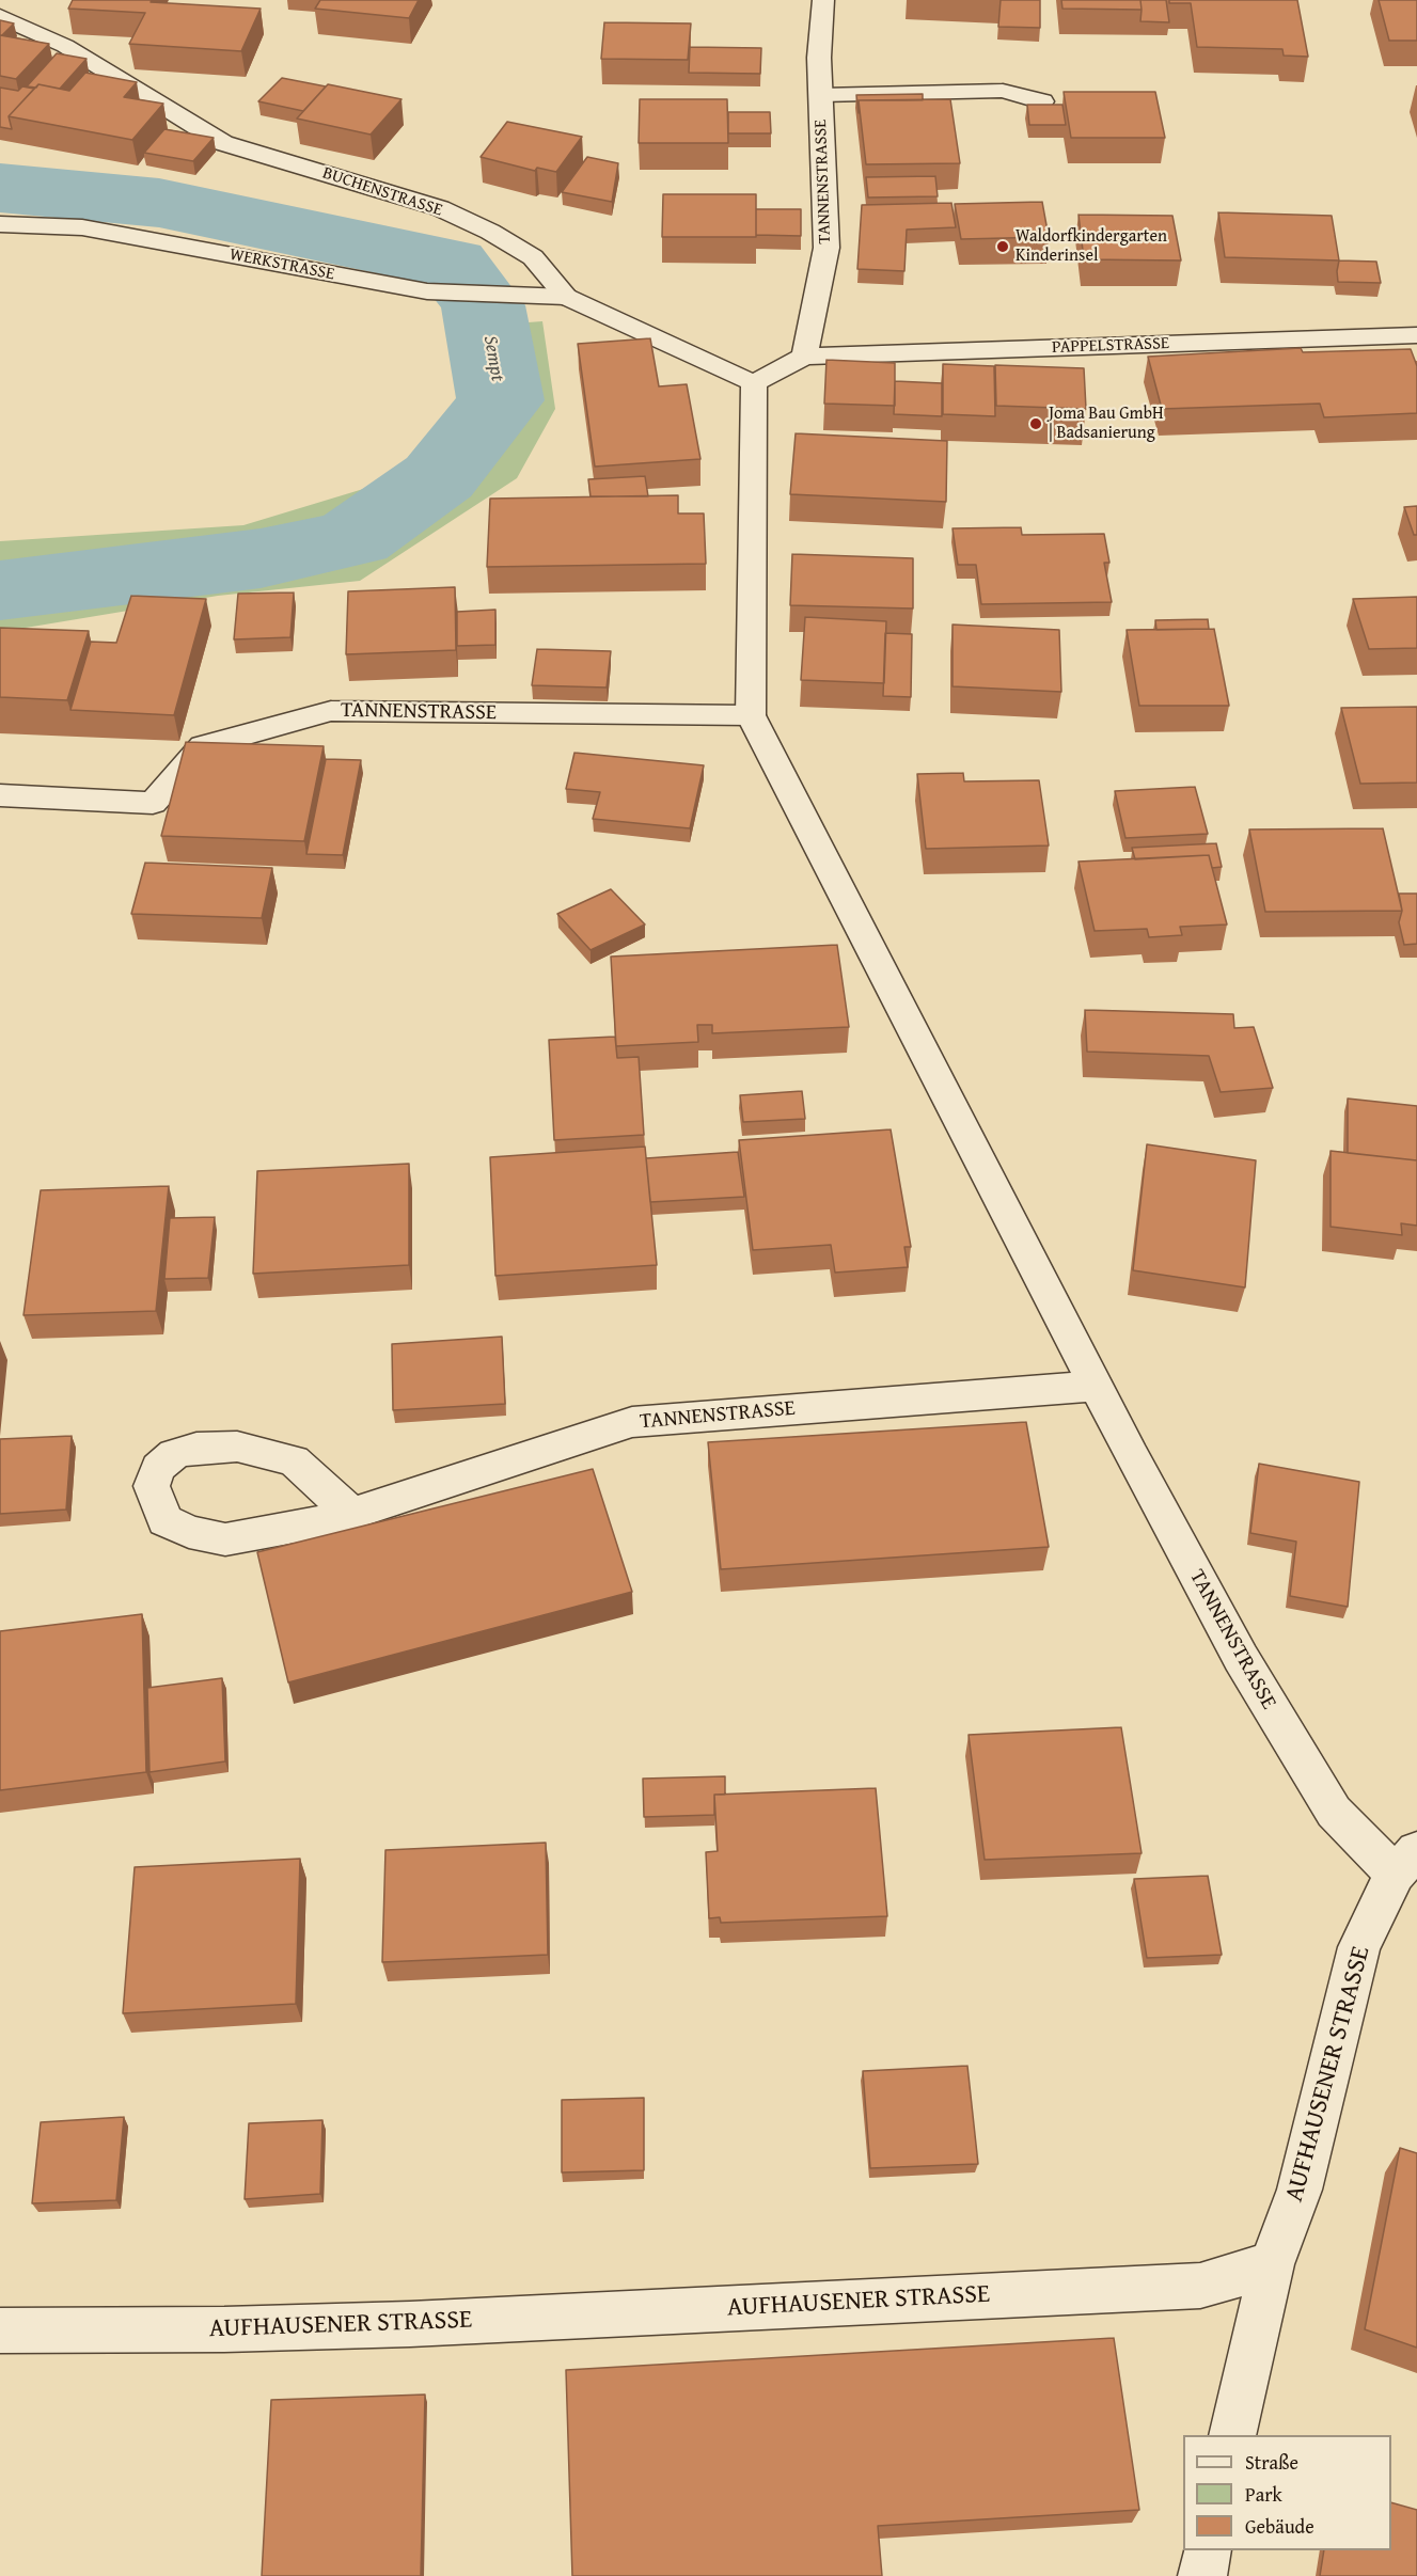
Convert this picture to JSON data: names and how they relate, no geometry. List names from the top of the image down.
{
  "streets": {
    "street": [
      "TANNENSTRASSE",
      "BUCHENSTRASSE",
      "WERKSTRASSE",
      "PAPPELSTRASSE",
      "AUFHAUSENER STRASSE"
    ]
  },
  "crossings": [
    ["TANNENSTRASSE", "BUCHENSTRASSE"],
    ["TANNENSTRASSE", "PAPPELSTRASSE"],
    ["TANNENSTRASSE", "AUFHAUSENER STRASSE"],
    ["BUCHENSTRASSE", "WERKSTRASSE"]
  ],
  "water": ["Sempt"],
  "places": ["Waldorfkindergarten Kinderinsel", "Joma Bau GmbH | Badsanierung"],
  "legend": ["Straße", "Park", "Gebäude"]
}
